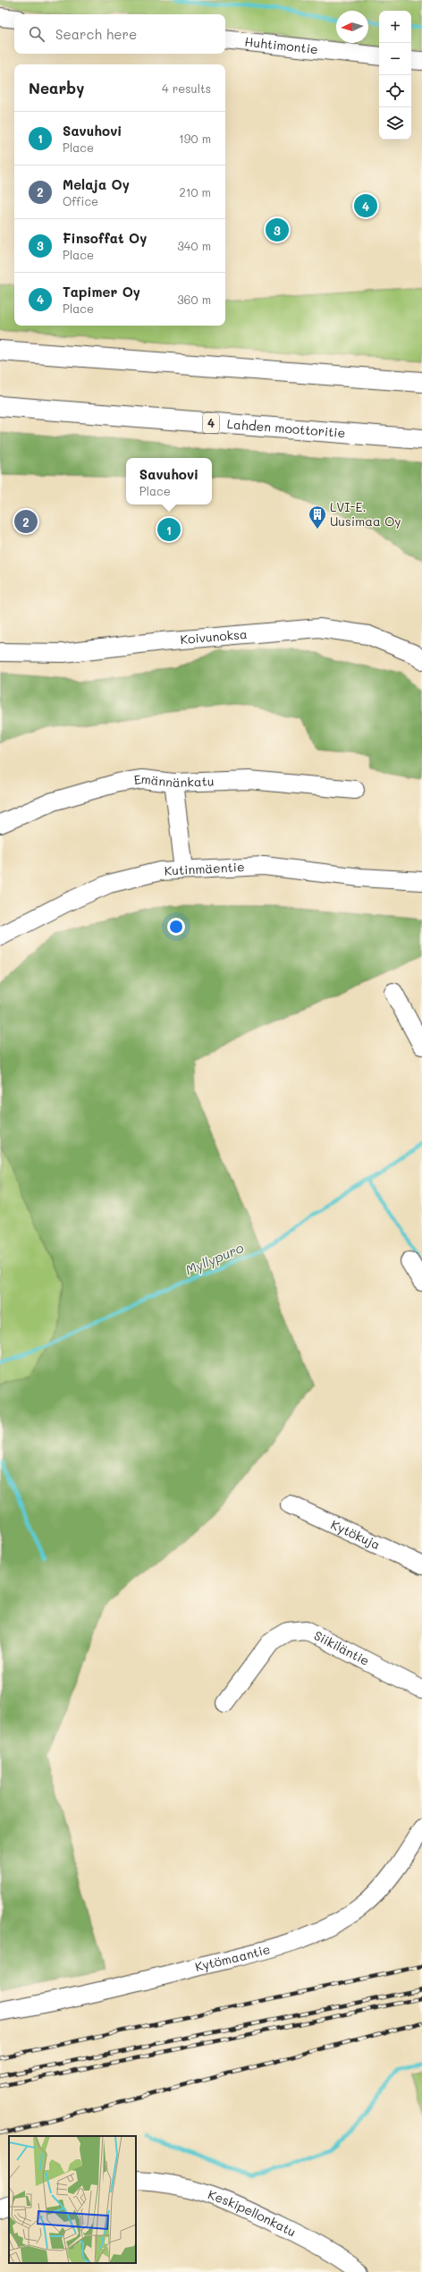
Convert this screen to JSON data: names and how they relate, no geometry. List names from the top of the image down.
{
  "streets": {
    "highway": ["4", "Lahden moottoritie"],
    "street": [
      "Huhtimontie",
      "Koivunoksa",
      "Emännänkatu",
      "Kutinmäentie",
      "Kytökuja",
      "Siikiläntie",
      "Kytömaantie",
      "Keskipellonkatu"
    ]
  },
  "water": ["Myllypuro"],
  "places": {
    "building": ["LVI-E. Uusimaa Oy"]
  },
  "north": "left",
  "page": {
    "map_buttons": ["+", "−"],
    "search": "Search here",
    "heading": ["Nearby", "4 results"],
    "list": [
      {
        "mark": "1",
        "name": "Savuhovi",
        "note": "Place",
        "value": "190 m"
      },
      {
        "mark": "2",
        "name": "Melaja Oy",
        "note": "Office",
        "value": "210 m"
      },
      {
        "mark": "3",
        "name": "Finsoffat Oy",
        "note": "Place",
        "value": "340 m"
      },
      {
        "mark": "4",
        "name": "Tapimer Oy",
        "note": "Place",
        "value": "360 m"
      }
    ],
    "pins": [
      "4",
      "3",
      "2",
      "1"
    ],
    "popup": ["Savuhovi", "Place"]
  }
}
